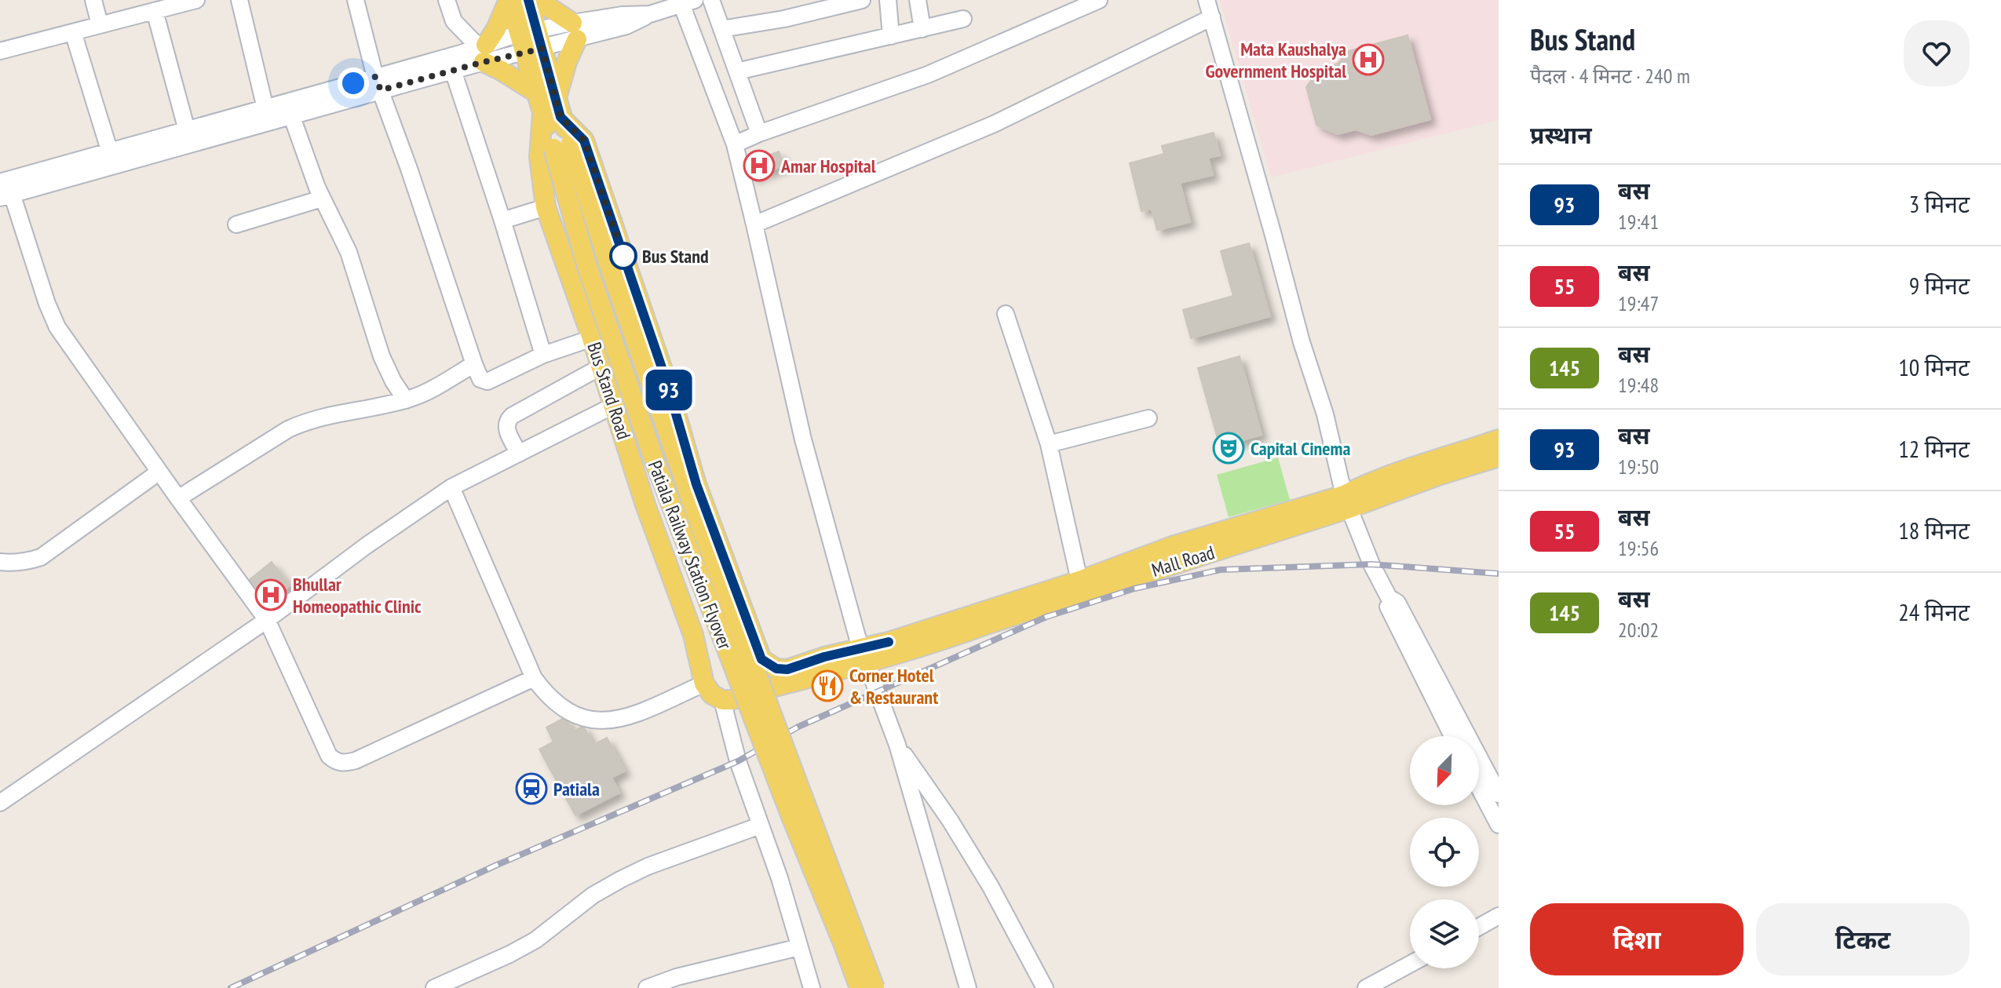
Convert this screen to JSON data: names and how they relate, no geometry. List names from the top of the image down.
{
  "streets": {
    "main road": ["Bus Stand Road", "Patiala Railway Station Flyover", "Mall Road"]
  },
  "crossings": [
    ["Bus Stand Road", "Patiala Railway Station Flyover"],
    ["Bus Stand Road", "Mall Road"]
  ],
  "places": {
    "hospital": ["Mata Kaushalya Government Hospital", "Amar Hospital", "Bhullar Homeopathic Clinic"],
    "other": ["Bus Stand"],
    "theatre": ["Capital Cinema"],
    "restaurant": ["Corner Hotel & Restaurant"],
    "station": ["Patiala"]
  },
  "lines": ["bus line 93"],
  "north": "bottom left",
  "page": {
    "on_map": "93",
    "heading": [
      ["Bus Stand", "पैदल · 4 मिनट · 240 m"],
      "प्रस्थान"
    ],
    "list": [
      {
        "mark": "93",
        "name": "बस",
        "note": "19:41",
        "value": "3 मिनट"
      },
      {
        "mark": "55",
        "name": "बस",
        "note": "19:47",
        "value": "9 मिनट"
      },
      {
        "mark": "145",
        "name": "बस",
        "note": "19:48",
        "value": "10 मिनट"
      },
      {
        "mark": "93",
        "name": "बस",
        "note": "19:50",
        "value": "12 मिनट"
      },
      {
        "mark": "55",
        "name": "बस",
        "note": "19:56",
        "value": "18 मिनट"
      },
      {
        "mark": "145",
        "name": "बस",
        "note": "20:02",
        "value": "24 मिनट"
      }
    ],
    "buttons": ["दिशा", "टिकट"]
  }
}
